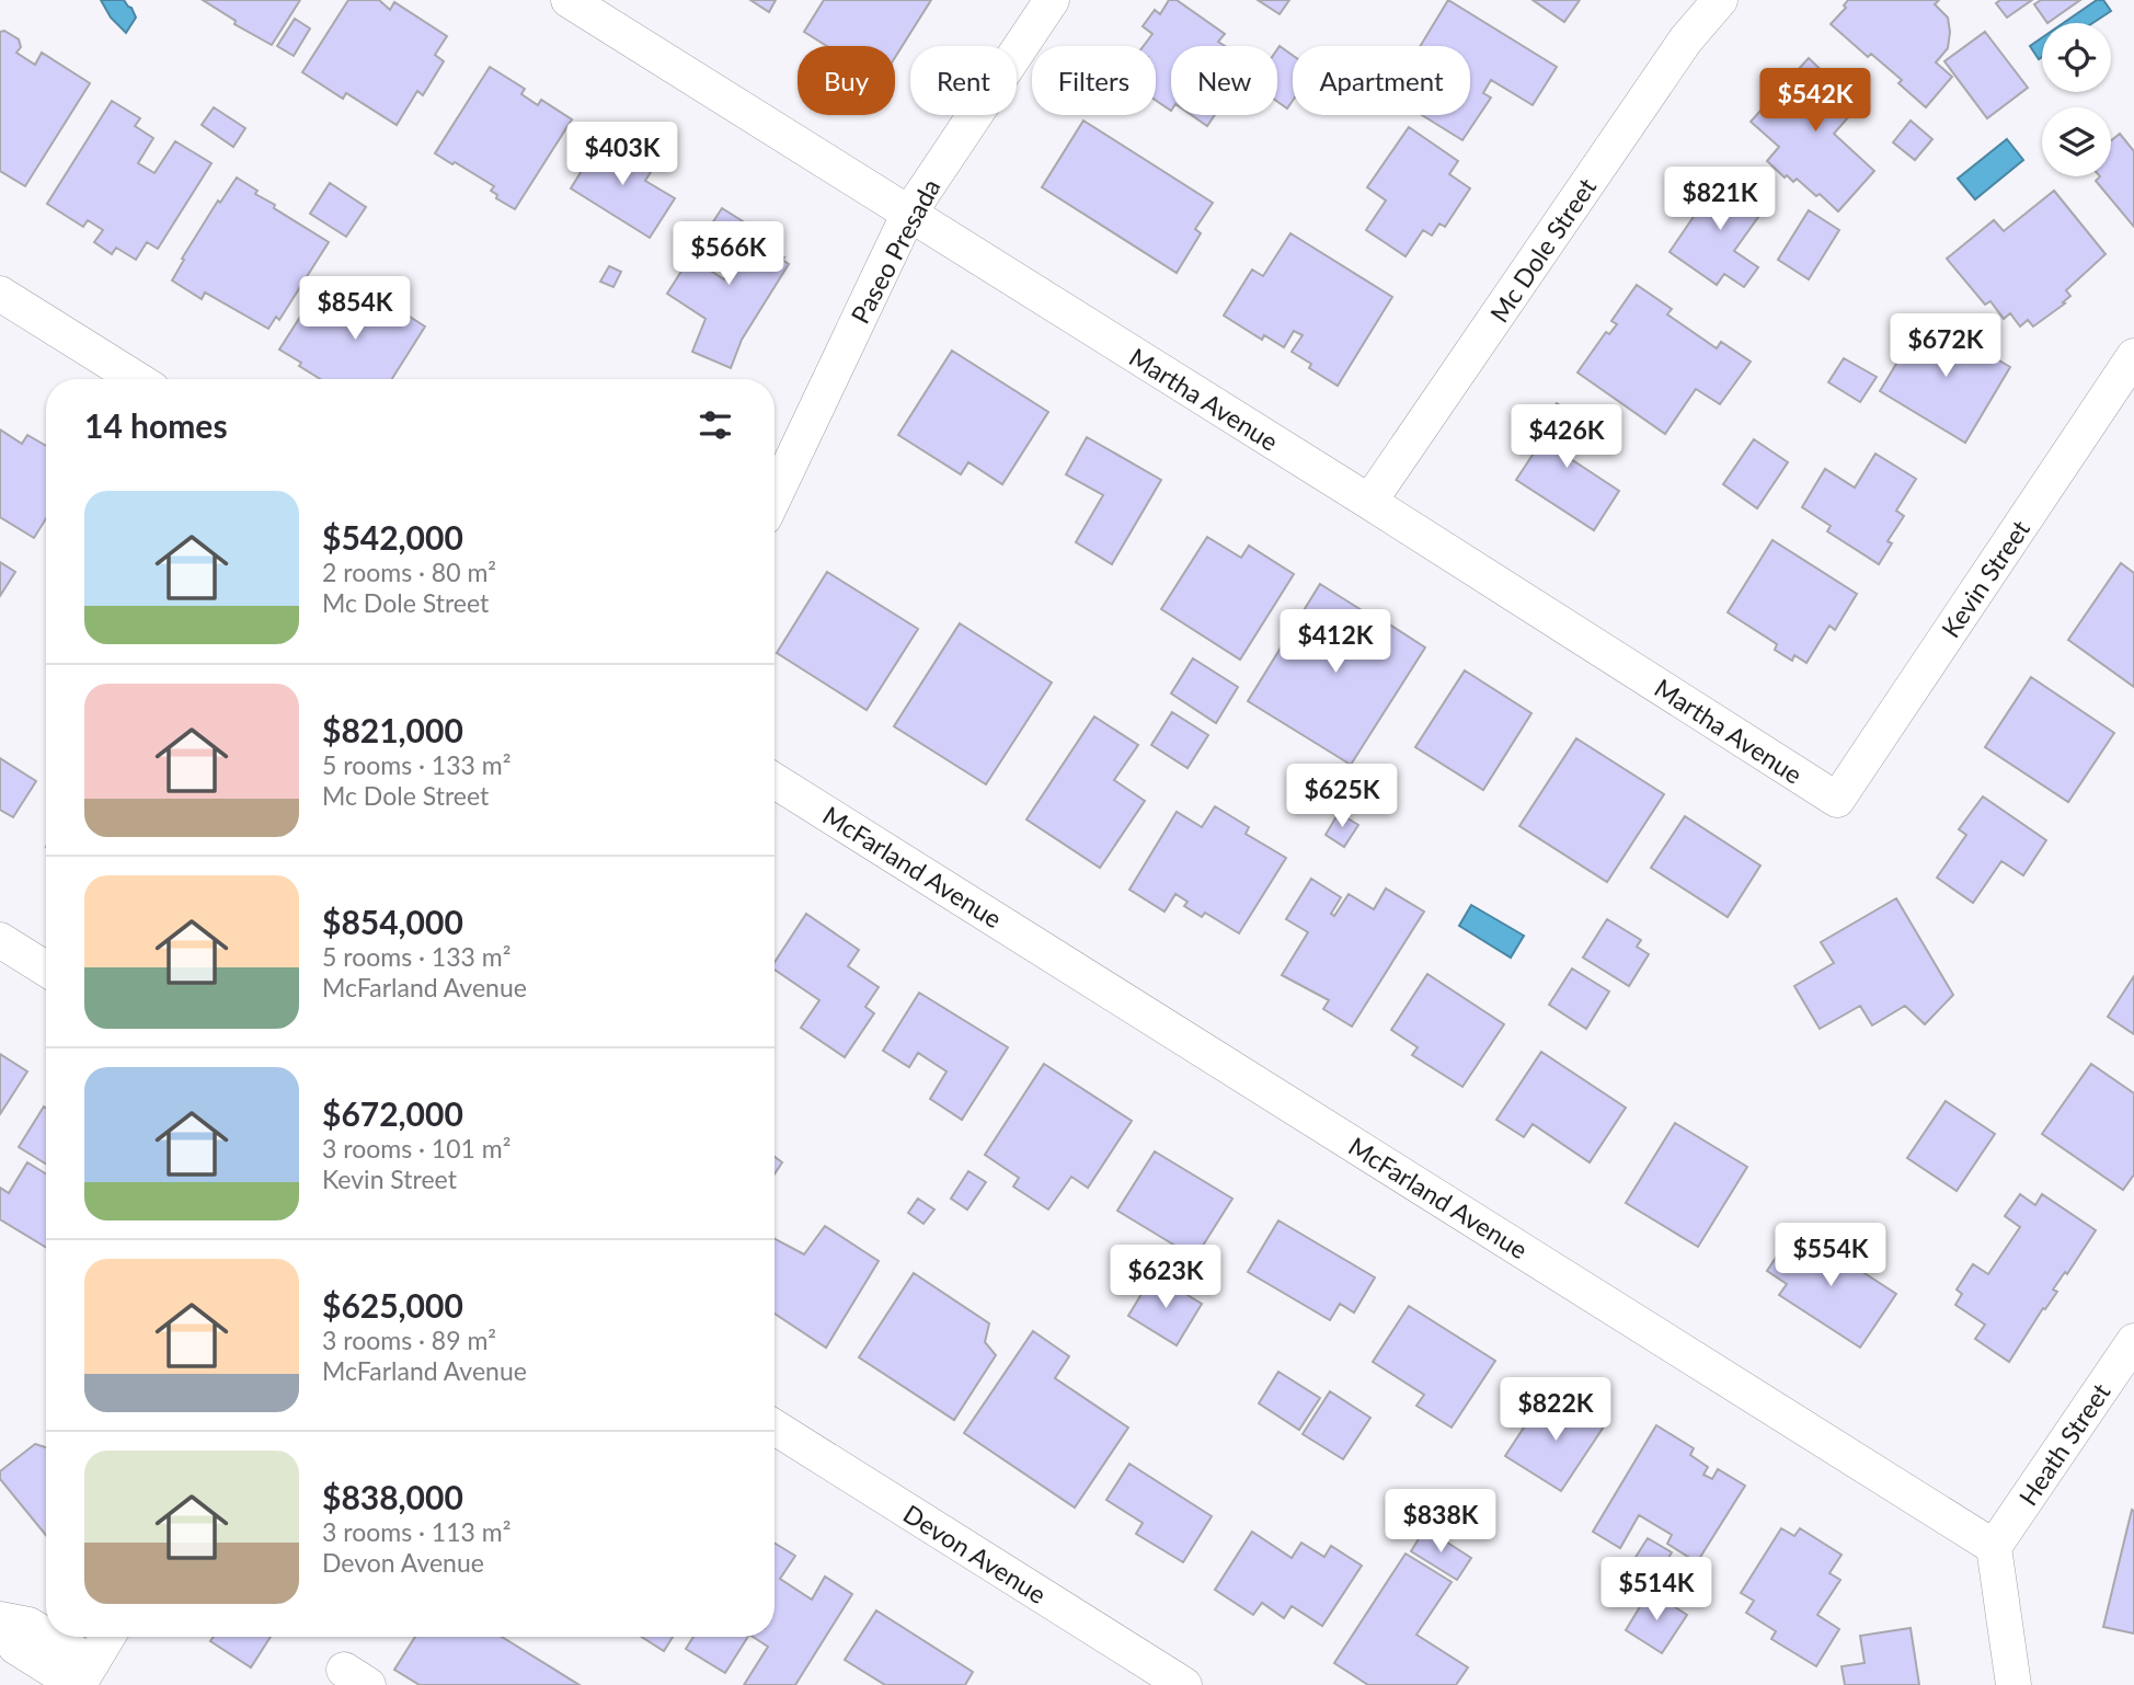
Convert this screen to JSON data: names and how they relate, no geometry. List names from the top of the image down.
{
  "streets": {
    "street": [
      "Mc Dole Street",
      "Paseo Presada",
      "Martha Avenue",
      "Kevin Street",
      "McFarland Avenue",
      "Heath Street",
      "Devon Avenue"
    ]
  },
  "crossings": [
    ["Mc Dole Street", "Martha Avenue"],
    ["Paseo Presada", "Martha Avenue"],
    ["Martha Avenue", "Kevin Street"],
    ["McFarland Avenue", "Heath Street"]
  ],
  "page": {
    "chip": [
      "Buy",
      "Rent",
      "Filters",
      "New",
      "Apartment"
    ],
    "price": [
      "$542K",
      "$403K",
      "$821K",
      "$566K",
      "$854K",
      "$672K",
      "$426K",
      "$412K",
      "$625K",
      "$554K",
      "$623K",
      "$822K",
      "$838K",
      "$514K"
    ],
    "heading": "14 homes",
    "list": [
      {
        "name": "$542,000",
        "note": "2 rooms · 80 m² · Mc Dole Street"
      },
      {
        "name": "$821,000",
        "note": "5 rooms · 133 m² · Mc Dole Street"
      },
      {
        "name": "$854,000",
        "note": "5 rooms · 133 m² · McFarland Avenue"
      },
      {
        "name": "$672,000",
        "note": "3 rooms · 101 m² · Kevin Street"
      },
      {
        "name": "$625,000",
        "note": "3 rooms · 89 m² · McFarland Avenue"
      },
      {
        "name": "$838,000",
        "note": "3 rooms · 113 m² · Devon Avenue"
      }
    ]
  }
}
